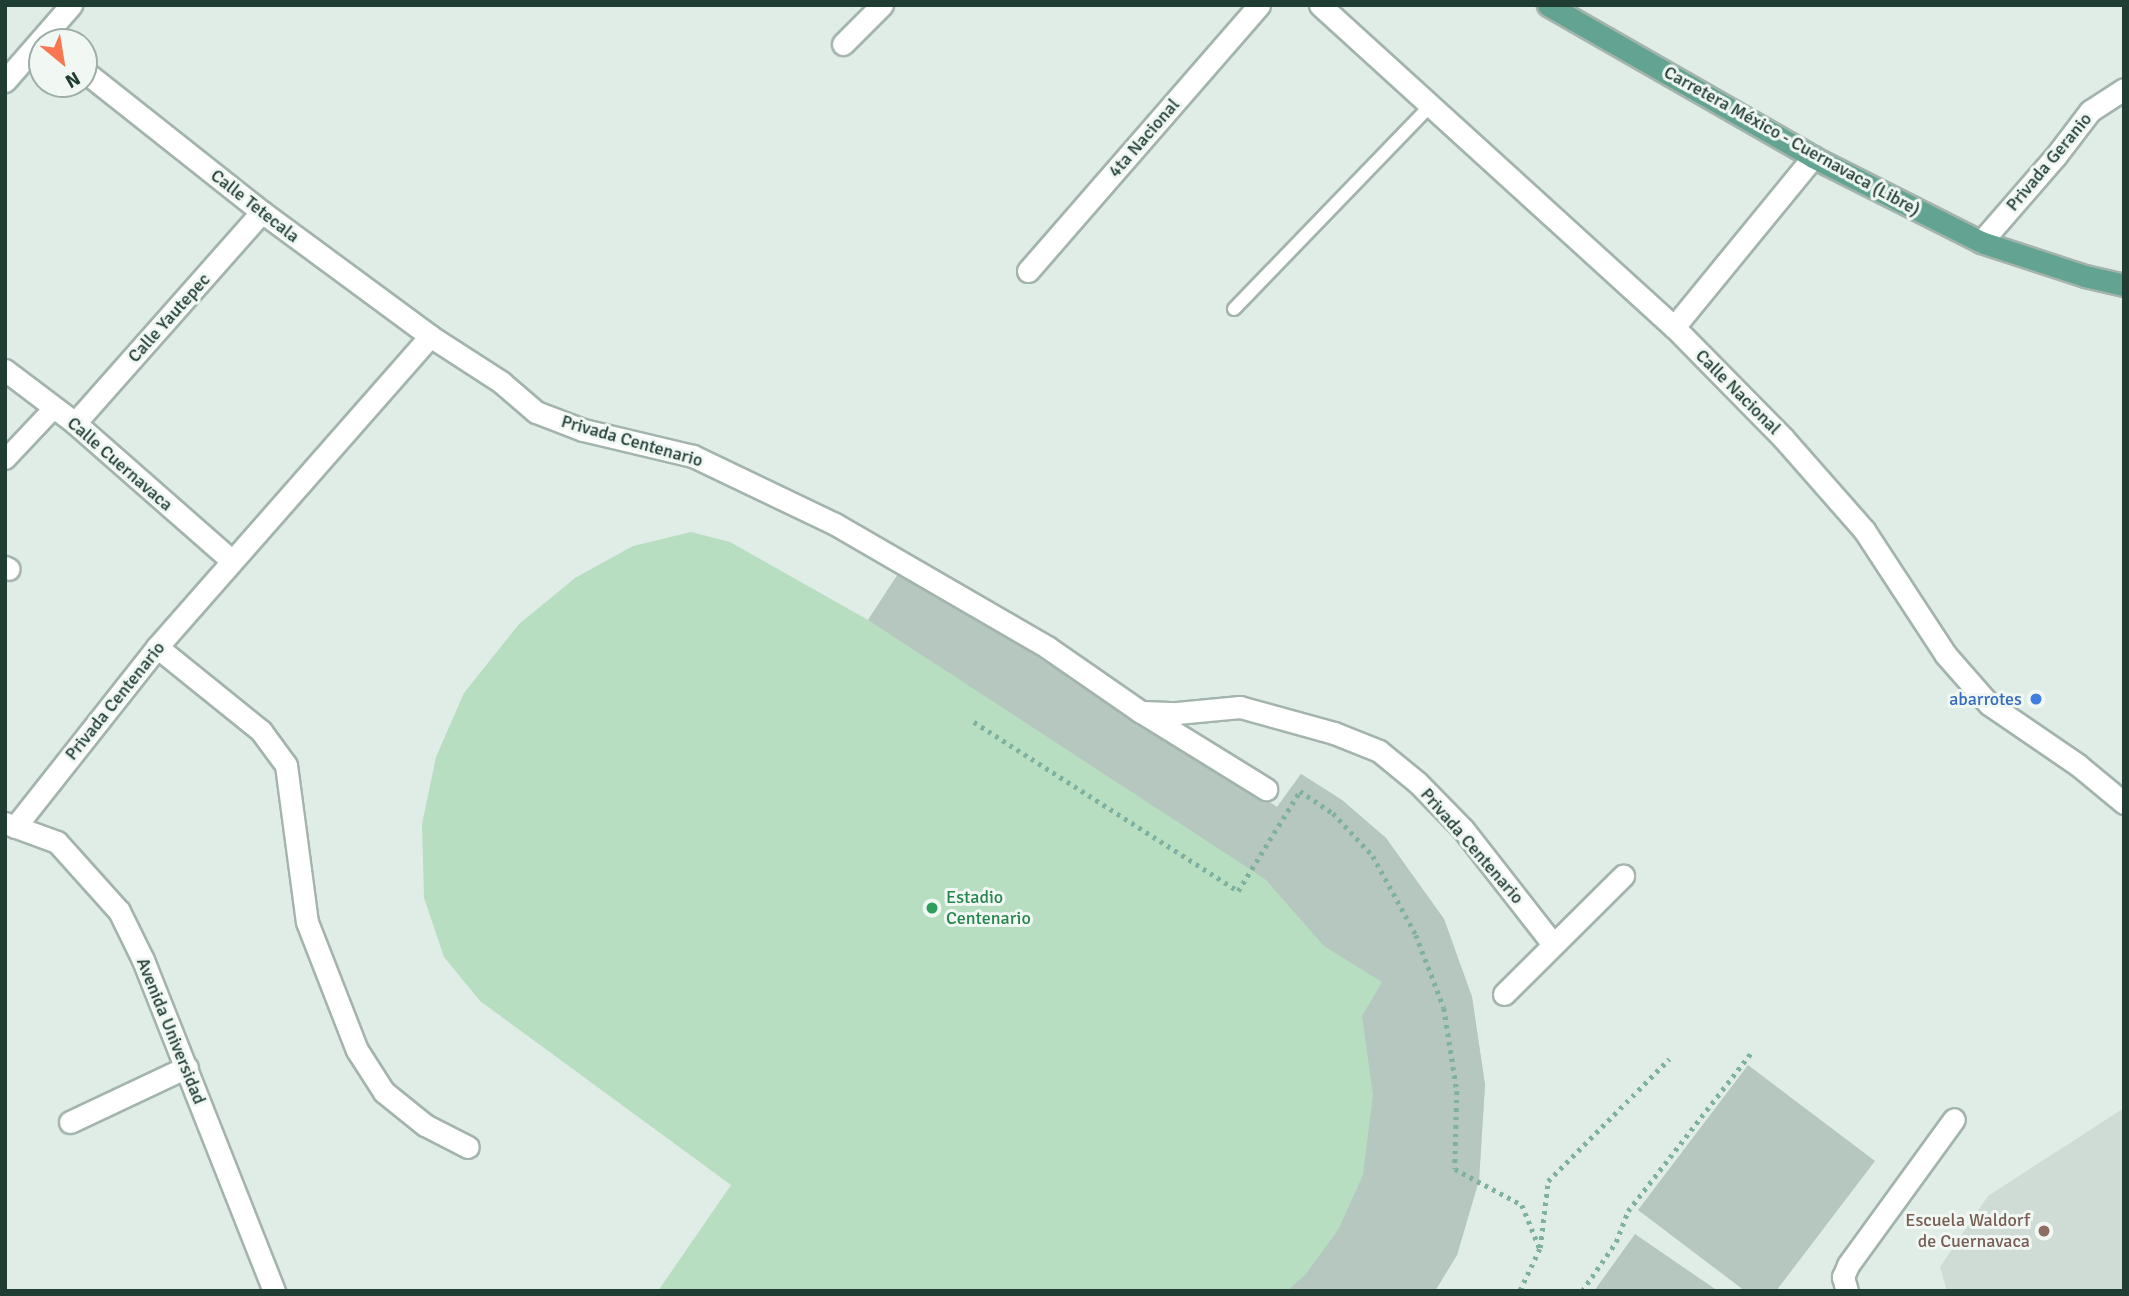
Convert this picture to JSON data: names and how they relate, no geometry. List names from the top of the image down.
{
  "streets": {
    "main road": ["Carretera México - Cuernavaca (Libre)"],
    "street": [
      "4ta Nacional",
      "Privada Geranio",
      "Calle Tetecala",
      "Calle Yautepec",
      "Calle Nacional",
      "Privada Centenario",
      "Calle Cuernavaca",
      "Avenida Universidad"
    ]
  },
  "crossings": [
    ["Carretera México - Cuernavaca (Libre)", "Privada Geranio"],
    ["Calle Tetecala", "Calle Yautepec"],
    ["Calle Tetecala", "Privada Centenario"],
    ["Calle Yautepec", "Calle Cuernavaca"],
    ["Privada Centenario", "Calle Cuernavaca"],
    ["Privada Centenario", "Avenida Universidad"]
  ],
  "places": ["abarrotes", "Estadio Centenario", "Escuela Waldorf de Cuernavaca"],
  "north": "bottom right"
}
